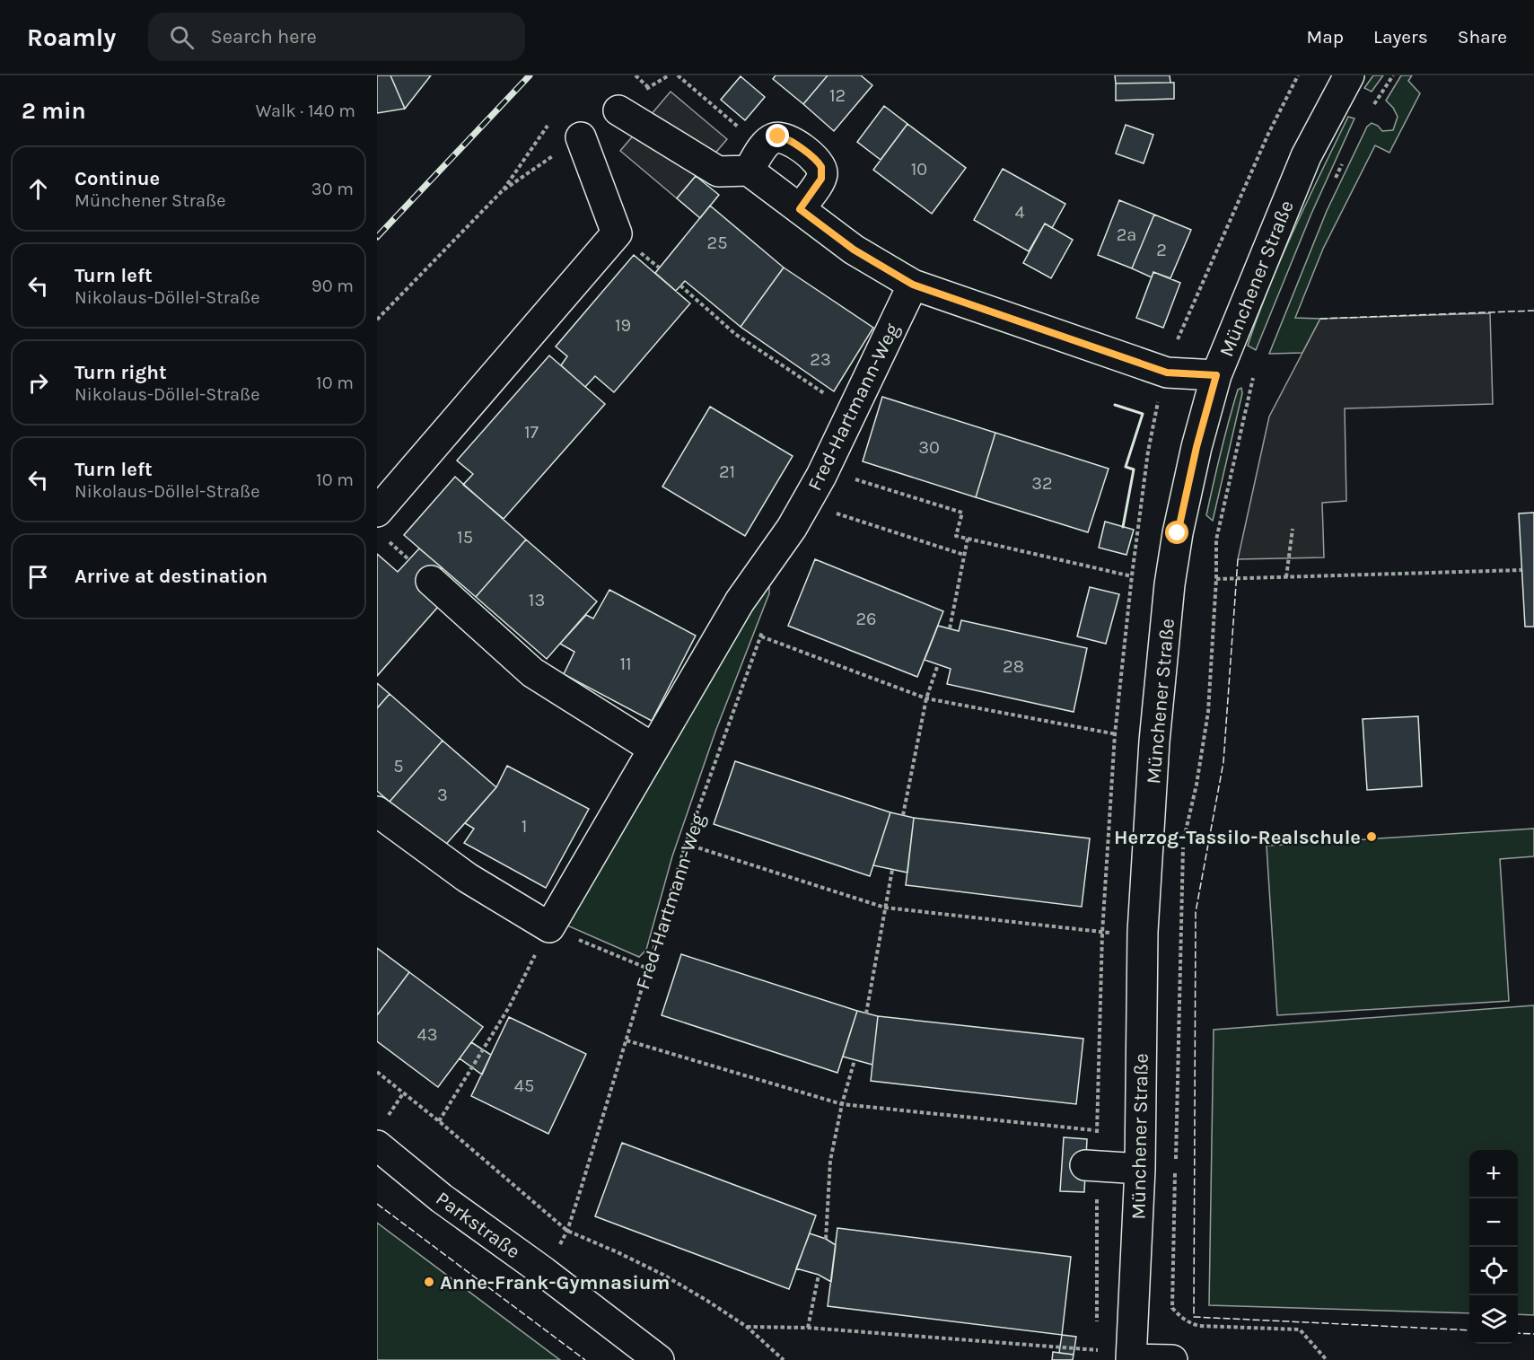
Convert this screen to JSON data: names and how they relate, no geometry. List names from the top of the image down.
{
  "streets": {
    "street": ["Münchener Straße", "Fred-Hartmann-Weg", "Parkstraße"]
  },
  "crossings": [
    ["Fred-Hartmann-Weg", "Parkstraße"]
  ],
  "places": ["Herzog-Tassilo-Realschule", "Anne-Frank-Gymnasium"],
  "house_numbers": [
    "12",
    "10",
    "4",
    "2a",
    "25",
    "2",
    "19",
    "23",
    "17",
    "30",
    "21",
    "32",
    "15",
    "13",
    "26",
    "11",
    "28",
    "5",
    "3",
    "1",
    "43",
    "45"
  ],
  "page": {
    "header": "Roamly",
    "search": "Search here",
    "nav": ["Map", "Layers", "Share"],
    "heading": ["2 min", "Walk · 140 m"],
    "list": [
      ["Continue", "Münchener Straße", "30 m"],
      ["Turn left", "Nikolaus-Döllel-Straße", "90 m"],
      ["Turn right", "Nikolaus-Döllel-Straße", "10 m"],
      ["Turn left", "Nikolaus-Döllel-Straße", "10 m"],
      "Arrive at destination"
    ],
    "map_buttons": ["+", "−"]
  }
}
